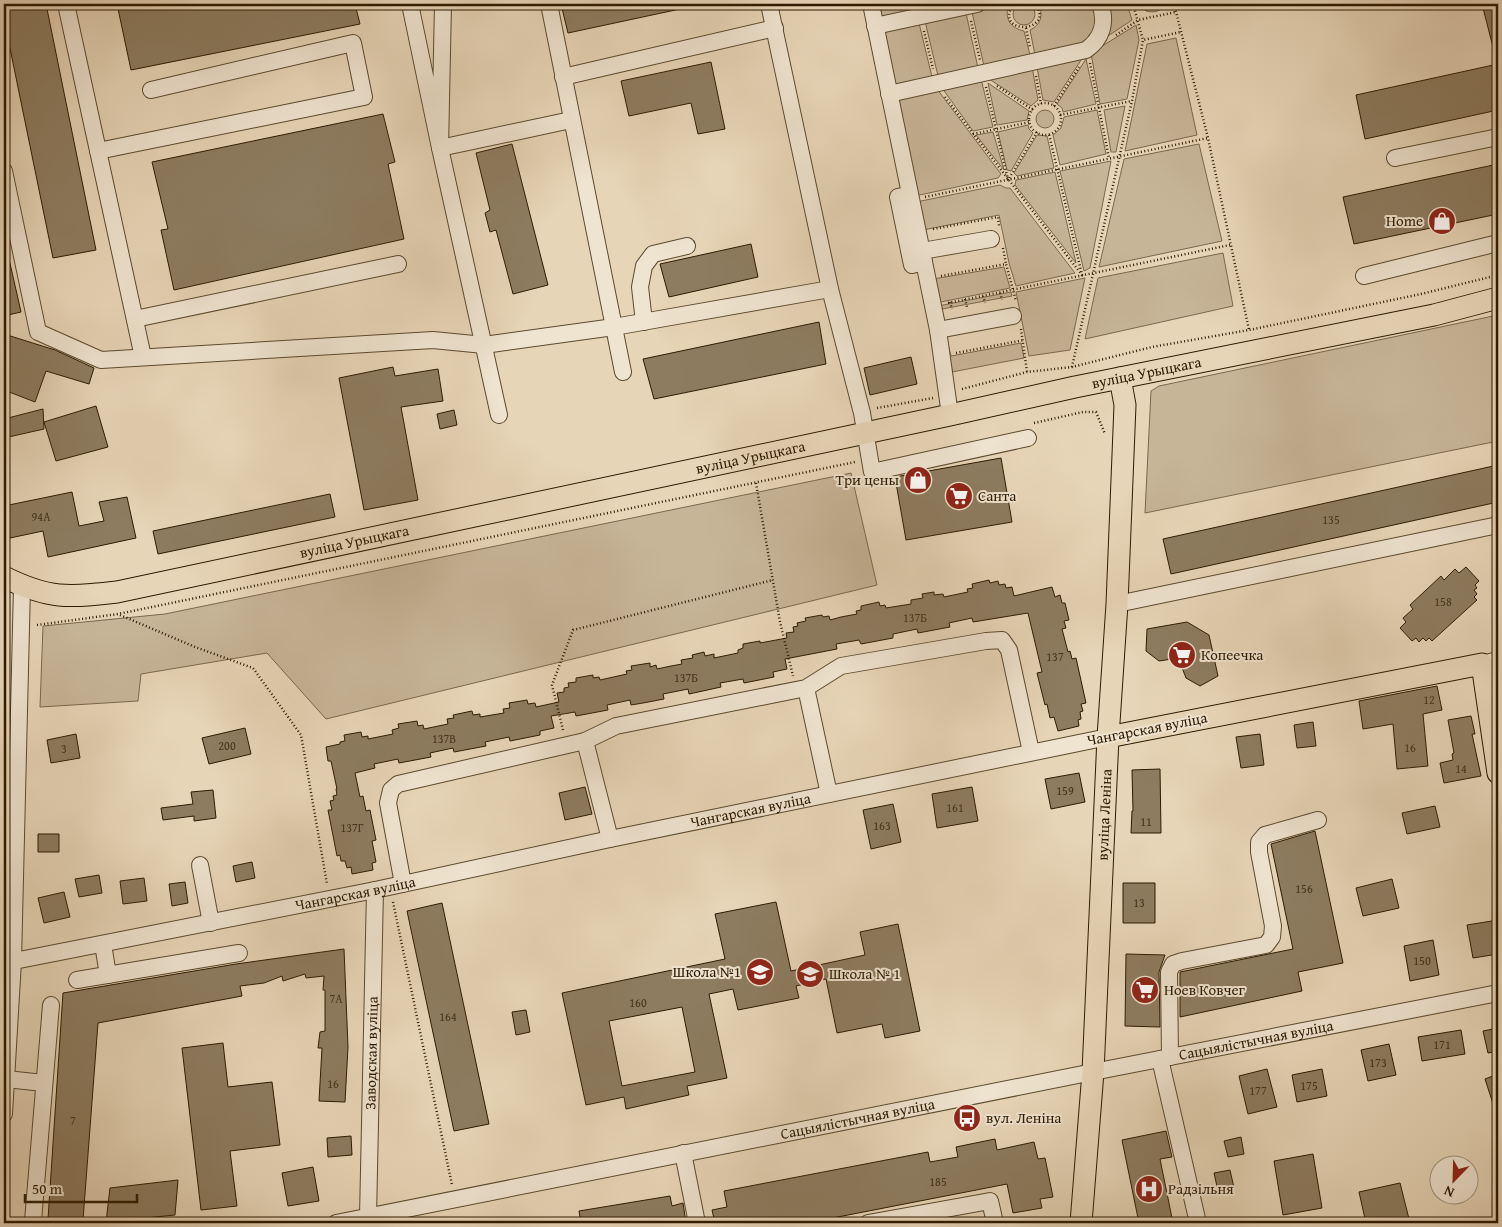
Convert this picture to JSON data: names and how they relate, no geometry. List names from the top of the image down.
{
  "streets": {
    "main road": ["вуліца Урыцкага", "Чангарская вуліца", "вуліца Леніна"],
    "street": ["Сацыялістычная вуліца", "Заводская вуліца"]
  },
  "crossings": [
    ["вуліца Урыцкага", "вуліца Леніна"],
    ["Чангарская вуліца", "вуліца Леніна"],
    ["Чангарская вуліца", "Заводская вуліца"],
    ["вуліца Леніна", "Сацыялістычная вуліца"],
    ["Сацыялістычная вуліца", "Заводская вуліца"]
  ],
  "places": {
    "shop": ["Home", "Три цены"],
    "supermarket": ["Санта", "Копеечка", "Ноев Ковчег"],
    "school or university": ["Школа №1", "Школа № 1"],
    "bus stop": ["вул. Леніна"],
    "hospital": ["Радзільня"]
  },
  "house_numbers": [
    "94А",
    "135",
    "158",
    "137Б",
    "137",
    "137Б",
    "12",
    "137В",
    "200",
    "16",
    "3",
    "14",
    "159",
    "161",
    "11",
    "163",
    "137Г",
    "156",
    "13",
    "150",
    "7А",
    "160",
    "164",
    "171",
    "173",
    "16",
    "175",
    "177",
    "7",
    "185"
  ],
  "scale_bar": "50 m",
  "north": "bottom left"
}
